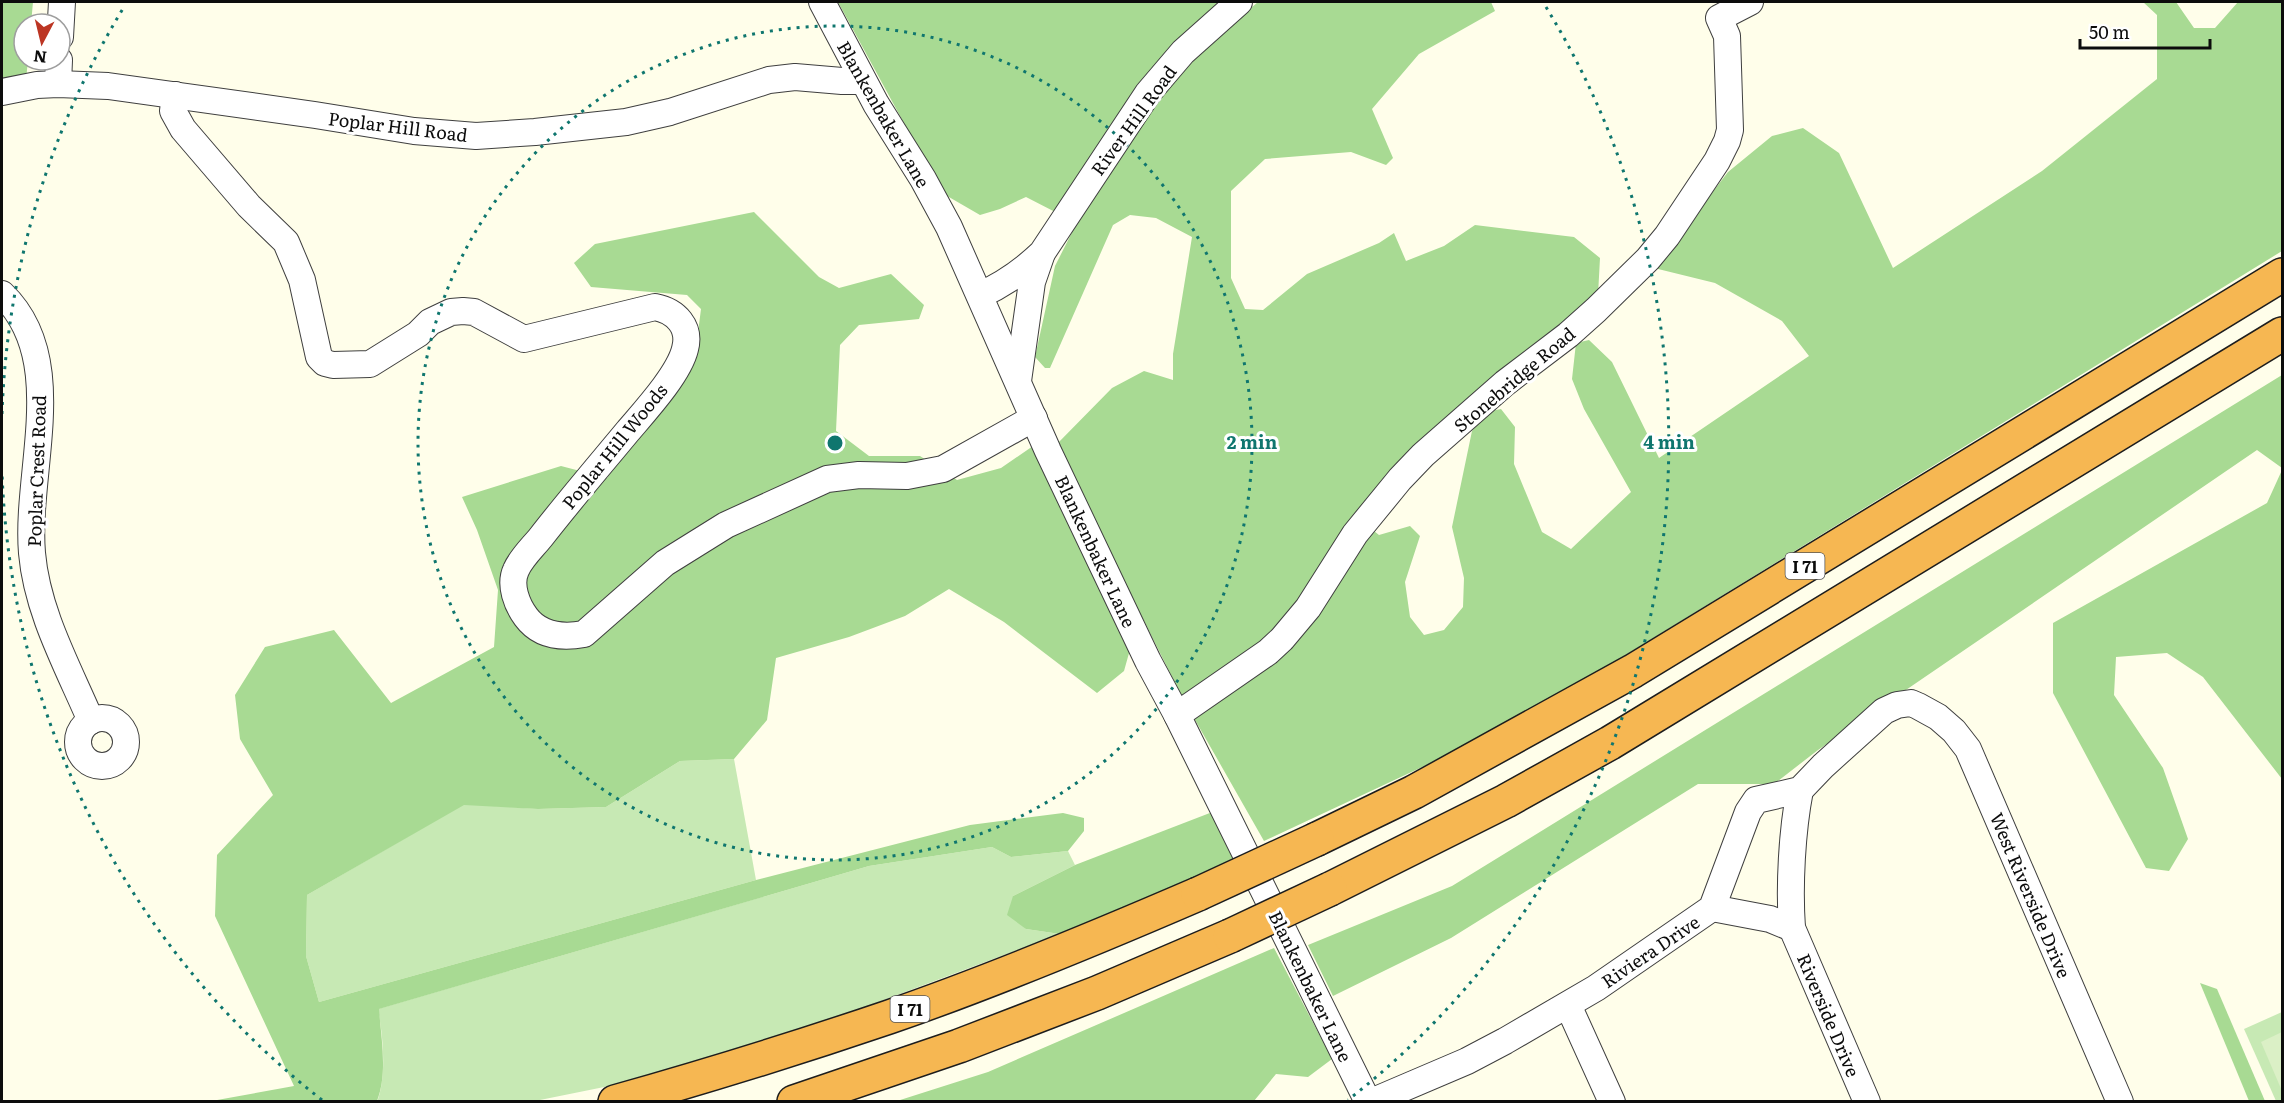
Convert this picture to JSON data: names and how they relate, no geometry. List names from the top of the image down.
{
  "streets": {
    "highway": ["I 71"],
    "street": [
      "Blankenbaker Lane",
      "River Hill Road",
      "Poplar Hill Road",
      "Stonebridge Road",
      "Poplar Hill Woods",
      "Poplar Crest Road",
      "West Riverside Drive",
      "Riviera Drive",
      "Riverside Drive"
    ]
  },
  "crossings": [
    ["Blankenbaker Lane", "River Hill Road"],
    ["Blankenbaker Lane", "Poplar Hill Road"],
    ["Blankenbaker Lane", "Stonebridge Road"],
    ["Blankenbaker Lane", "Poplar Hill Woods"],
    ["Blankenbaker Lane", "Riviera Drive"],
    ["Poplar Hill Road", "Poplar Hill Woods"],
    ["West Riverside Drive", "Riviera Drive"],
    ["West Riverside Drive", "Riverside Drive"],
    ["Riviera Drive", "Riverside Drive"]
  ],
  "scale_bar": "50 m",
  "north": "bottom",
  "rings": ["2 min", "4 min"]
}
